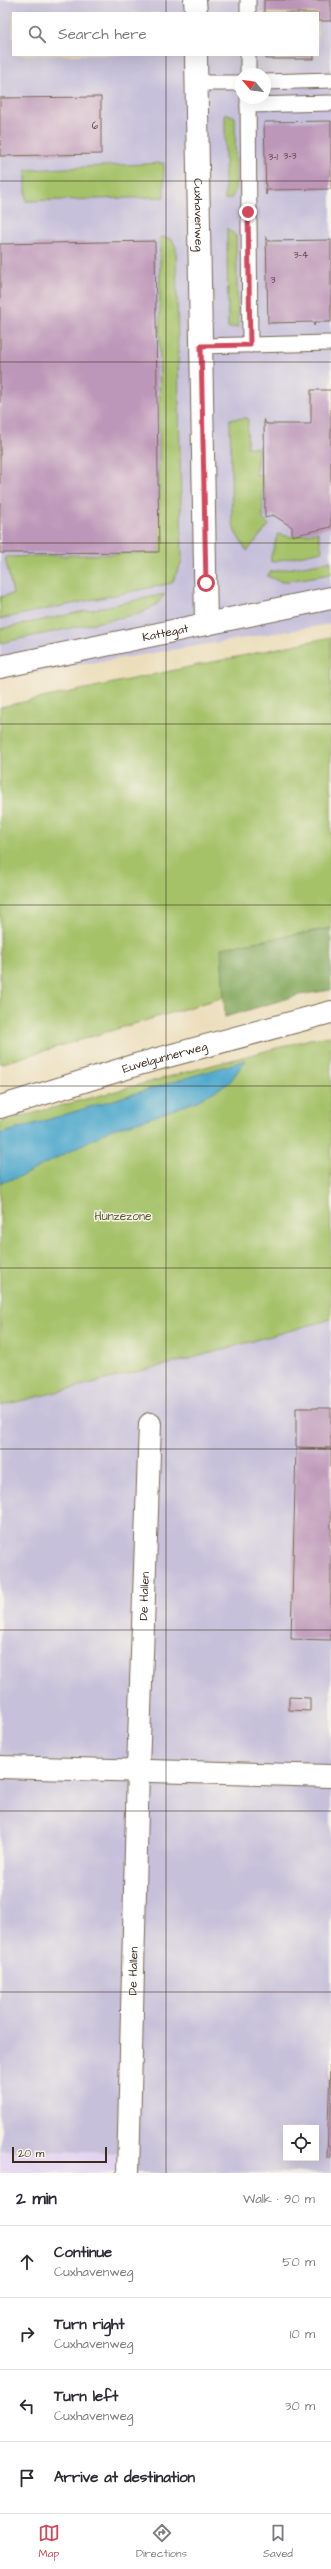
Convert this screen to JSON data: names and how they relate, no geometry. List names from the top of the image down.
{
  "streets": {
    "street": [
      "Cuxhavenweg",
      "Kattegat",
      "Euvelgunnerweg",
      "De Hallen"
    ]
  },
  "crossings": [
    ["Cuxhavenweg", "Kattegat"]
  ],
  "parks": ["Hunzezone"],
  "house_numbers": [
    "6",
    "3-3",
    "3-1",
    "3-4",
    "3"
  ],
  "scale_bar": "20 m",
  "north": "top left",
  "page": {
    "search": "Search here",
    "scale": "20 m",
    "heading": ["2 min", "Walk · 90 m"],
    "list": [
      ["Continue", "Cuxhavenweg", "50 m"],
      ["Turn right", "Cuxhavenweg", "10 m"],
      ["Turn left", "Cuxhavenweg", "30 m"],
      "Arrive at destination"
    ],
    "nav": ["Map", "Directions", "Saved"]
  }
}
